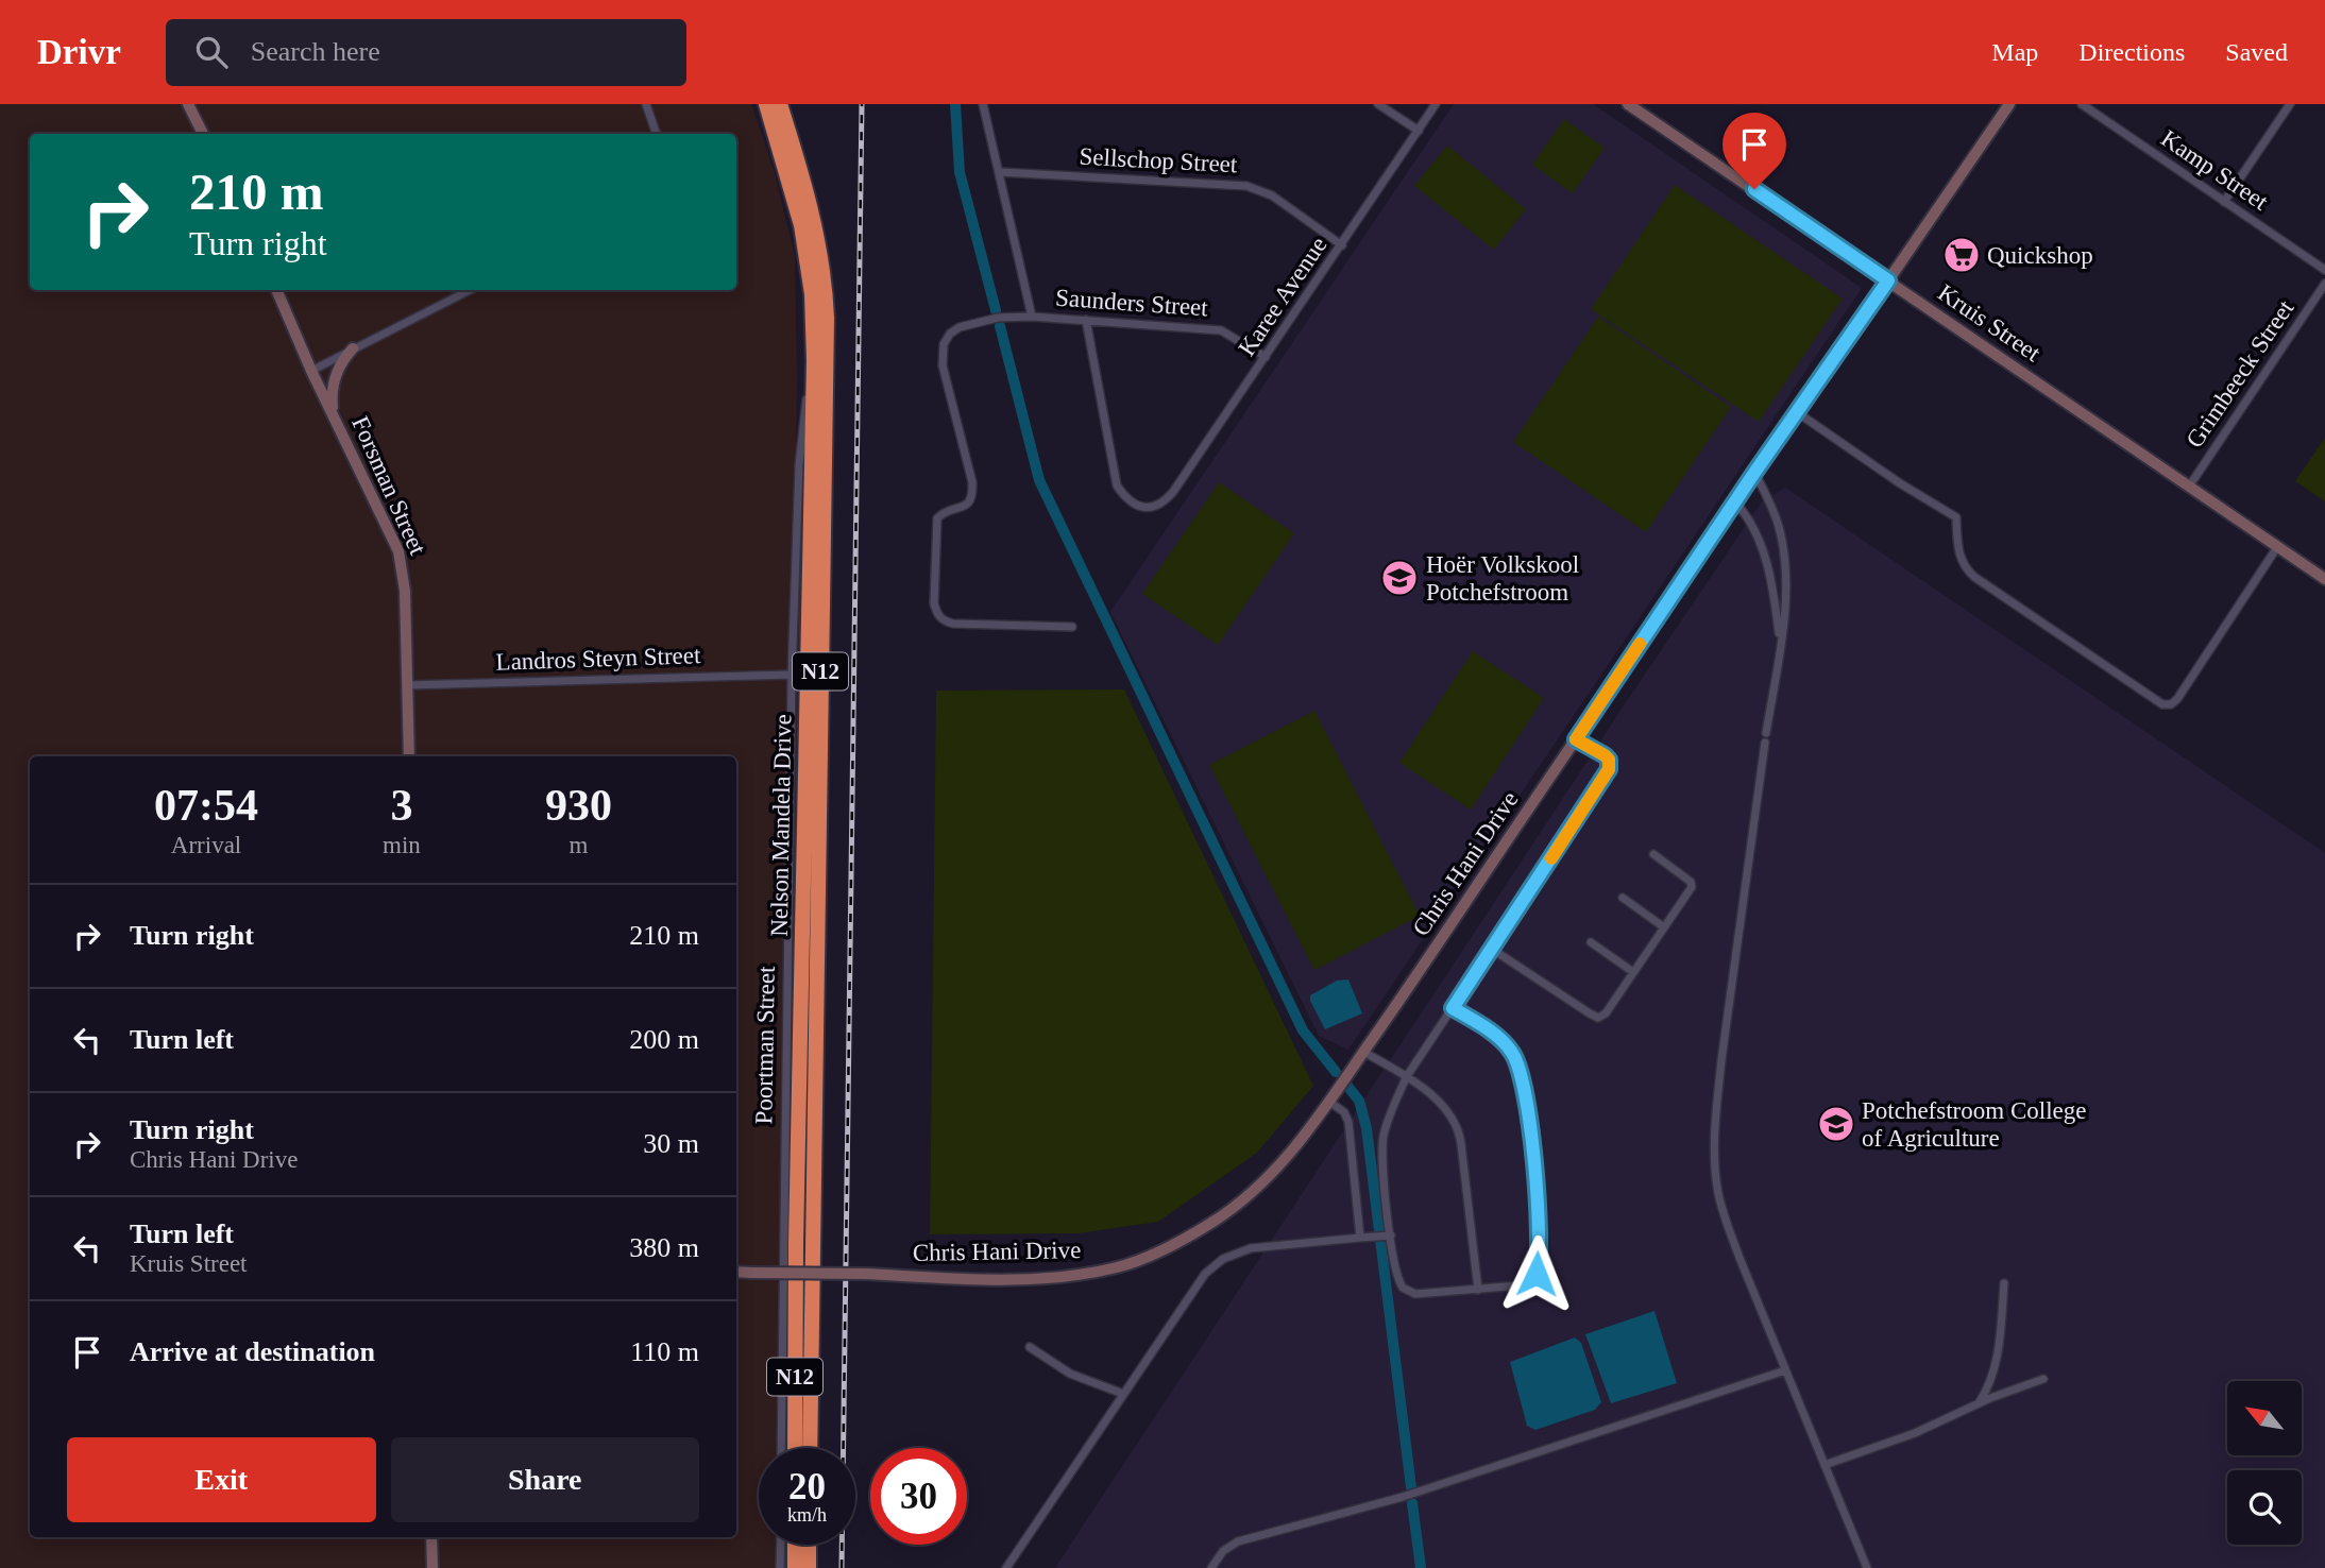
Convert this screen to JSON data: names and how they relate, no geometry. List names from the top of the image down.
{
  "streets": {
    "highway": ["N12", "Nelson Mandela Drive"],
    "street": [
      "Sellschop Street",
      "Kamp Street",
      "Karee Avenue",
      "Saunders Street",
      "Kruis Street",
      "Grimbeeck Street",
      "Forsman Street",
      "Landros Steyn Street",
      "Chris Hani Drive",
      "Poortman Street"
    ]
  },
  "crossings": [
    ["Sellschop Street", "Karee Avenue"],
    ["Karee Avenue", "Saunders Street"],
    ["Kruis Street", "Grimbeeck Street"],
    ["Kruis Street", "Chris Hani Drive"],
    ["Forsman Street", "Landros Steyn Street"],
    ["Landros Steyn Street", "Poortman Street"],
    ["Nelson Mandela Drive", "Poortman Street"]
  ],
  "places": {
    "supermarket": ["Quickshop"],
    "school or university": ["Hoër Volkskool Potchefstroom", "Potchefstroom College of Agriculture"]
  },
  "north": "top left",
  "page": {
    "header": "Drivr",
    "search": "Search here",
    "nav": ["Map", "Directions", "Saved"],
    "turn": ["210 m", "Turn right"],
    "eta": [
      "07:54",
      "Arrival",
      "3",
      "min",
      "930",
      "m"
    ],
    "list": [
      {
        "name": "Turn right",
        "value": "210 m"
      },
      {
        "name": "Turn left",
        "value": "200 m"
      },
      {
        "name": "Turn right",
        "note": "Chris Hani Drive",
        "value": "30 m"
      },
      {
        "name": "Turn left",
        "note": "Kruis Street",
        "value": "380 m"
      },
      {
        "name": "Arrive at destination",
        "value": "110 m"
      }
    ],
    "buttons": ["Exit", "Share"],
    "speed": "20 km/h",
    "limit": "30"
  }
}
